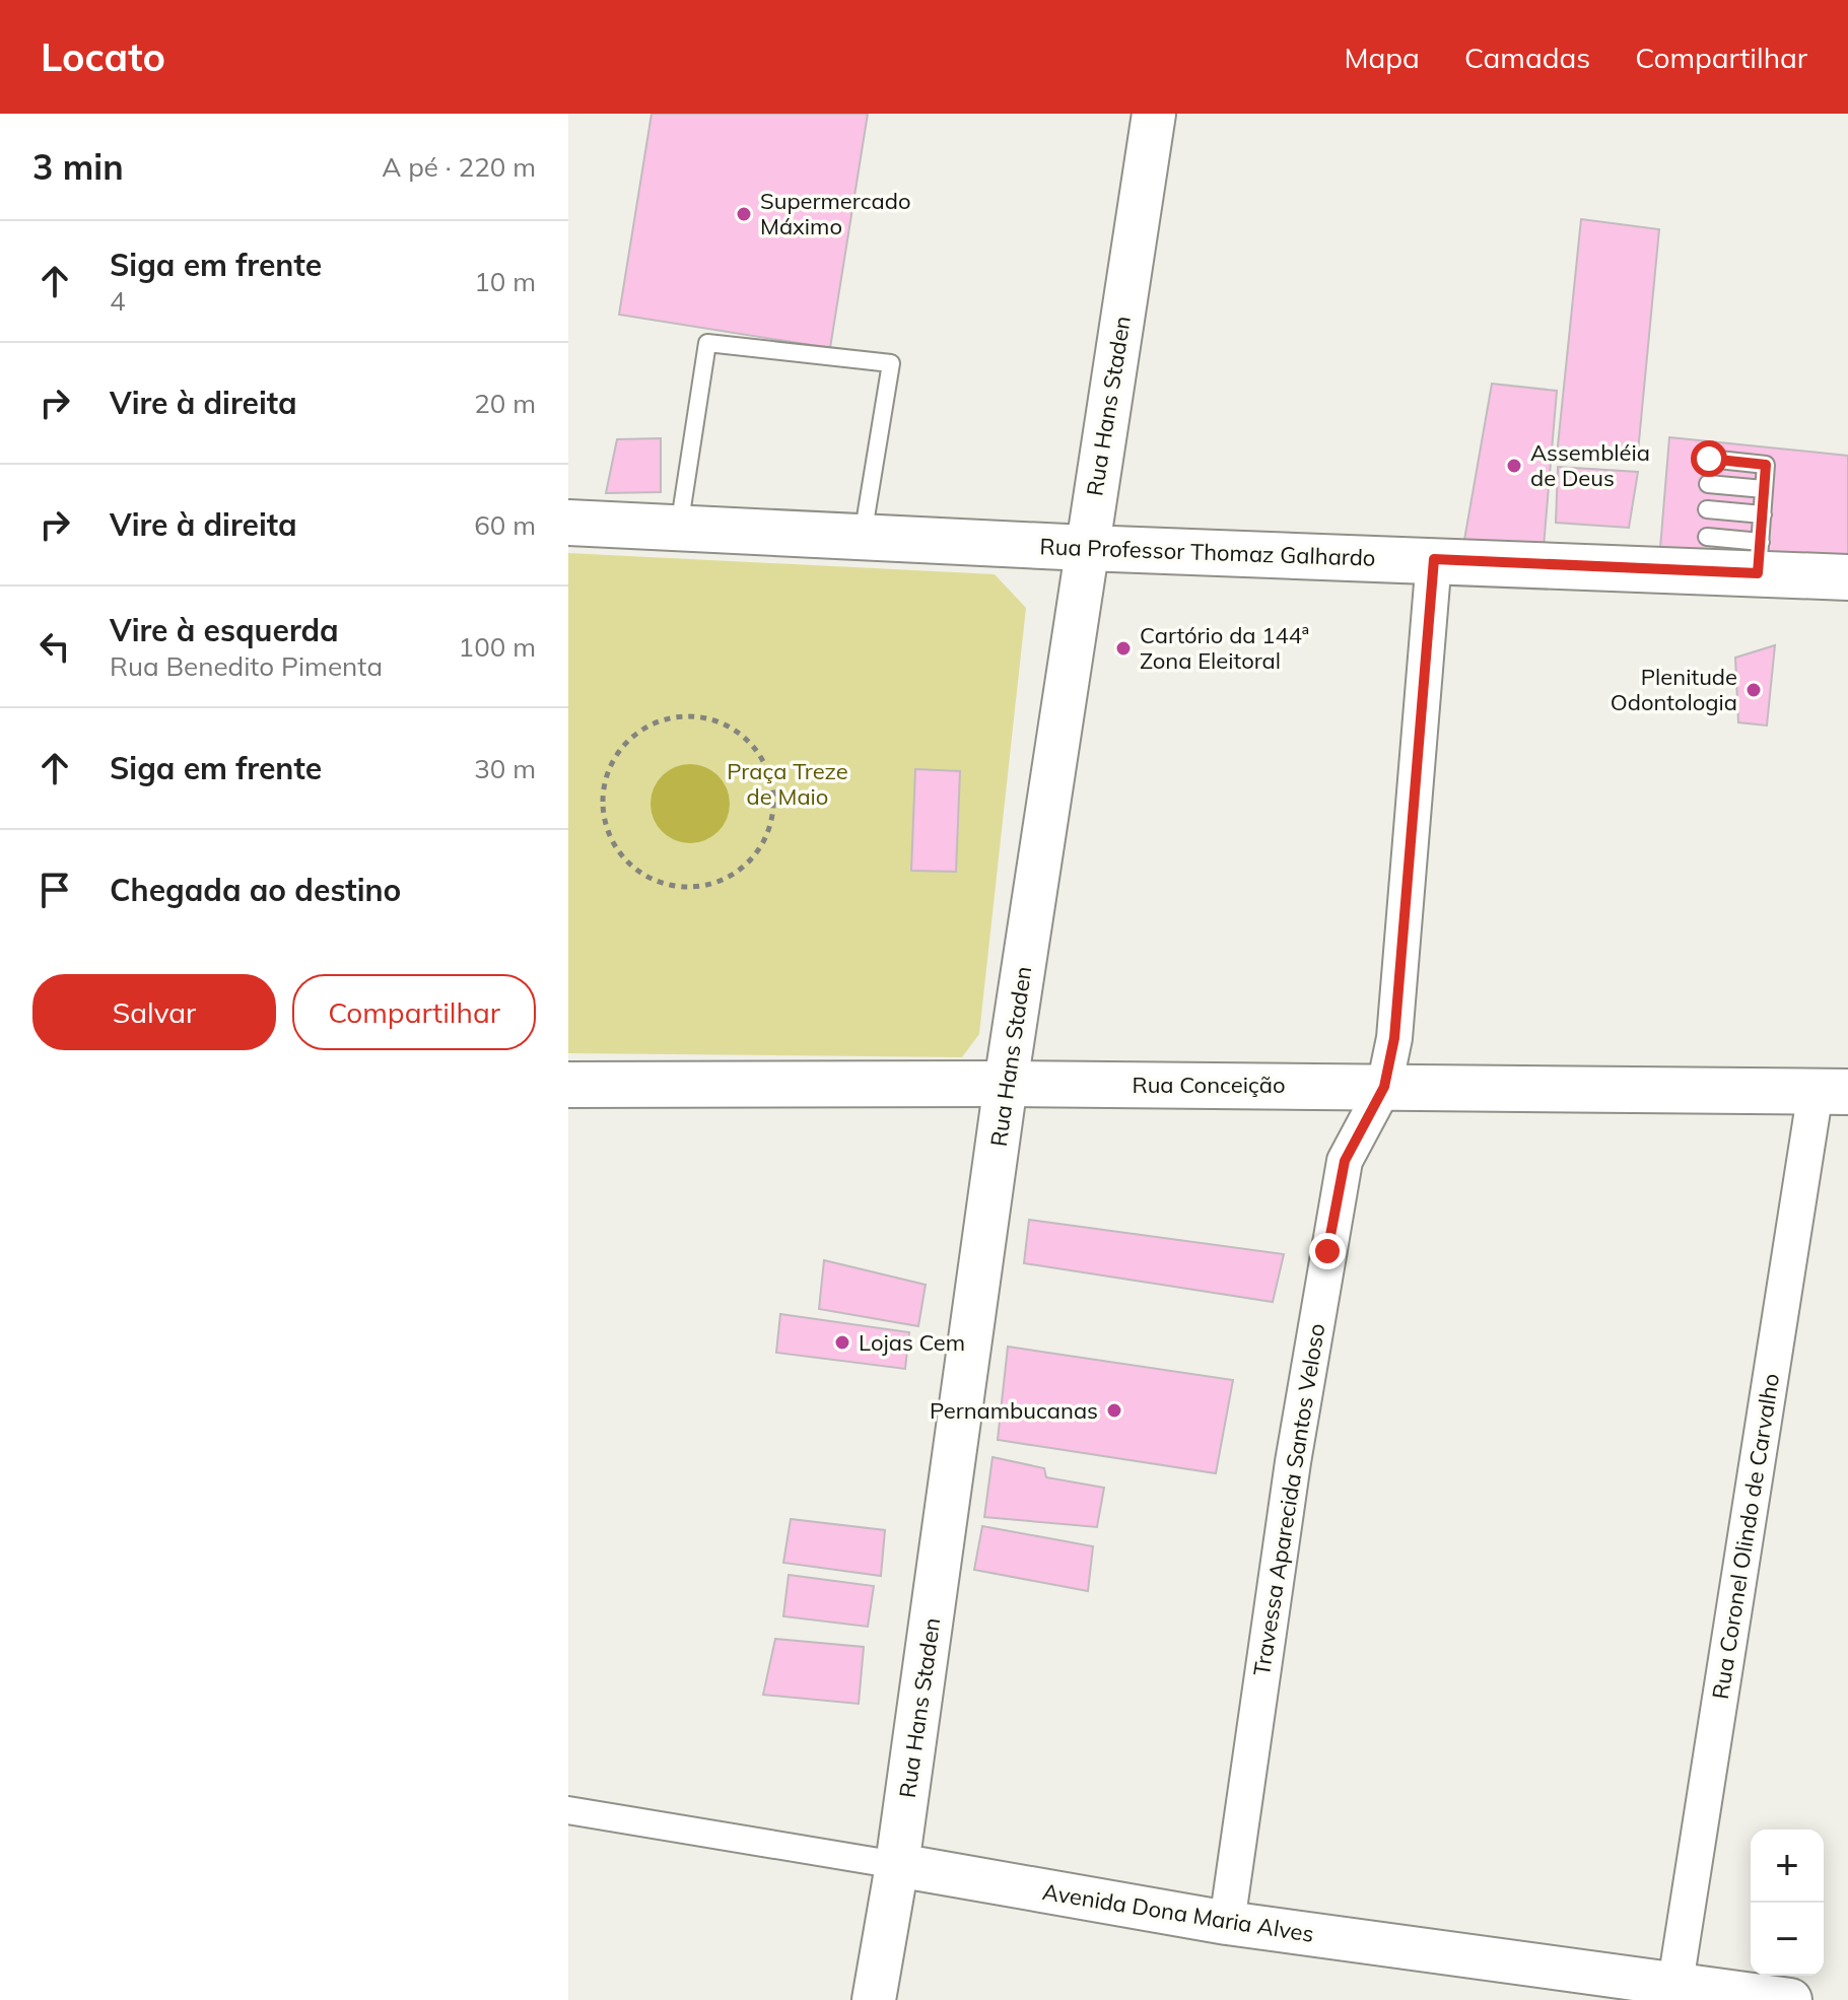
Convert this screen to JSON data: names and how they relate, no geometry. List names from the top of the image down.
{
  "streets": {
    "main road": ["Rua Professor Thomaz Galhardo", "Rua Conceição"],
    "street": [
      "Rua Hans Staden",
      "Travessa Aparecida Santos Veloso",
      "Rua Coronel Olindo de Carvalho",
      "Avenida Dona Maria Alves"
    ]
  },
  "crossings": [
    ["Rua Hans Staden", "Rua Professor Thomaz Galhardo"],
    ["Rua Hans Staden", "Rua Conceição"],
    ["Rua Hans Staden", "Avenida Dona Maria Alves"],
    ["Rua Professor Thomaz Galhardo", "Travessa Aparecida Santos Veloso"],
    ["Rua Conceição", "Travessa Aparecida Santos Veloso"],
    ["Rua Conceição", "Rua Coronel Olindo de Carvalho"],
    ["Travessa Aparecida Santos Veloso", "Avenida Dona Maria Alves"],
    ["Rua Coronel Olindo de Carvalho", "Avenida Dona Maria Alves"]
  ],
  "parks": ["Praça Treze de Maio"],
  "places": [
    "Supermercado Máximo",
    "Assembléia de Deus",
    "Cartório da 144ª Zona Eleitoral",
    "Plenitude Odontologia",
    "Lojas Cem",
    "Pernambucanas"
  ],
  "page": {
    "header": "Locato",
    "nav": ["Mapa", "Camadas", "Compartilhar"],
    "heading": ["3 min", "A pé · 220 m"],
    "list": [
      ["Siga em frente", "4", "10 m"],
      ["Vire à direita", "20 m"],
      ["Vire à direita", "60 m"],
      ["Vire à esquerda", "Rua Benedito Pimenta", "100 m"],
      ["Siga em frente", "30 m"],
      "Chegada ao destino"
    ],
    "buttons": ["Salvar", "Compartilhar"],
    "map_buttons": ["+", "−"]
  }
}
